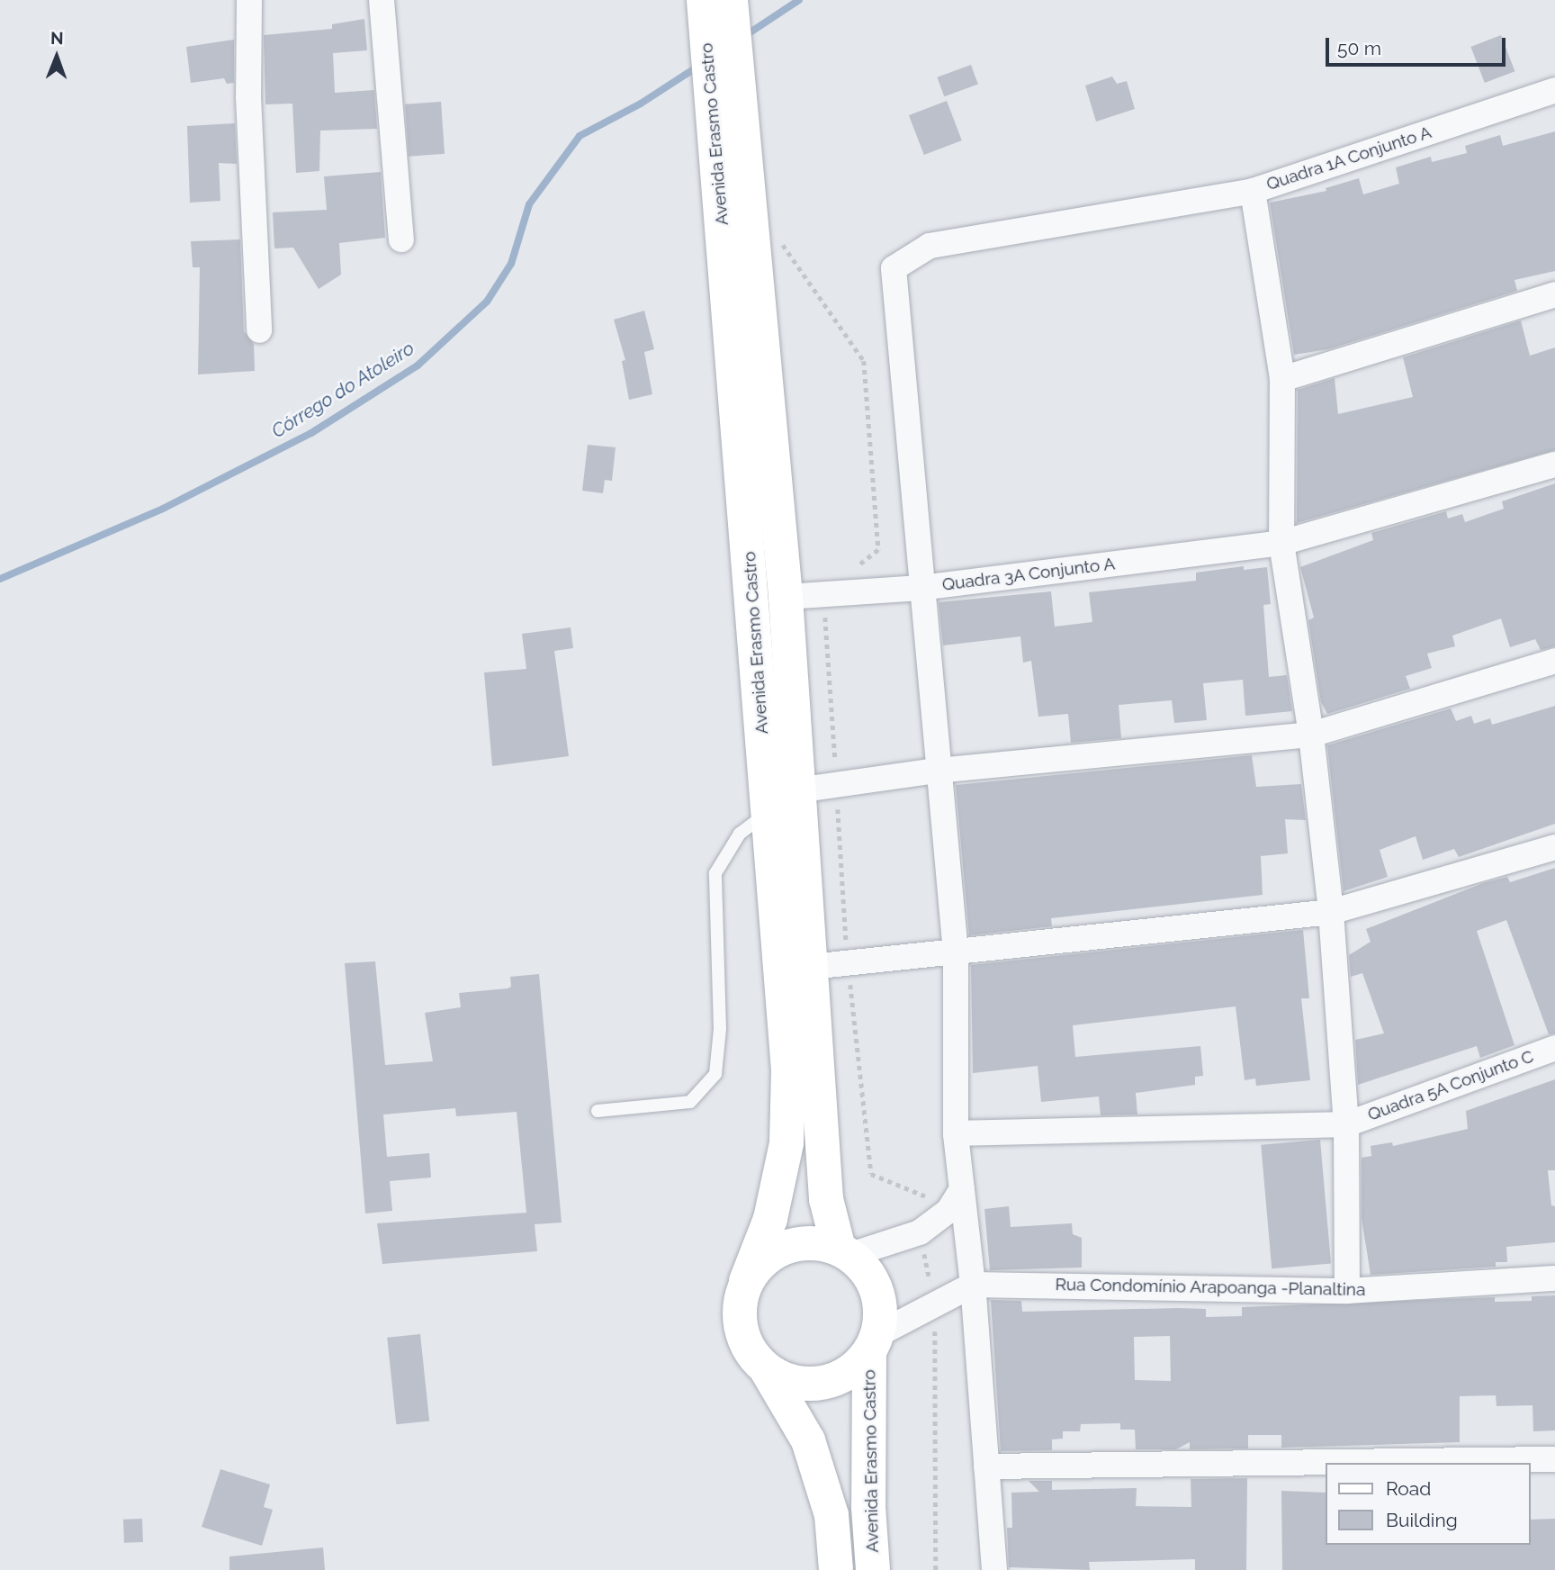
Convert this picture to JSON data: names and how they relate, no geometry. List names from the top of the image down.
{
  "streets": {
    "main road": ["Avenida Erasmo Castro"],
    "street": [
      "Quadra 1A Conjunto A",
      "Quadra 3A Conjunto A",
      "Quadra 5A Conjunto C",
      "Rua Condomínio Arapoanga -Planaltina"
    ]
  },
  "crossings": [
    ["Avenida Erasmo Castro", "Rua Condomínio Arapoanga -Planaltina"],
    ["Quadra 1A Conjunto A", "Quadra 3A Conjunto A"],
    ["Quadra 1A Conjunto A", "Quadra 5A Conjunto C"],
    ["Quadra 1A Conjunto A", "Rua Condomínio Arapoanga -Planaltina"],
    ["Quadra 3A Conjunto A", "Quadra 5A Conjunto C"],
    ["Quadra 3A Conjunto A", "Rua Condomínio Arapoanga -Planaltina"]
  ],
  "water": ["Córrego do Atoleiro"],
  "legend": ["Road", "Building"],
  "scale_bar": "50 m",
  "north": "top"
}
